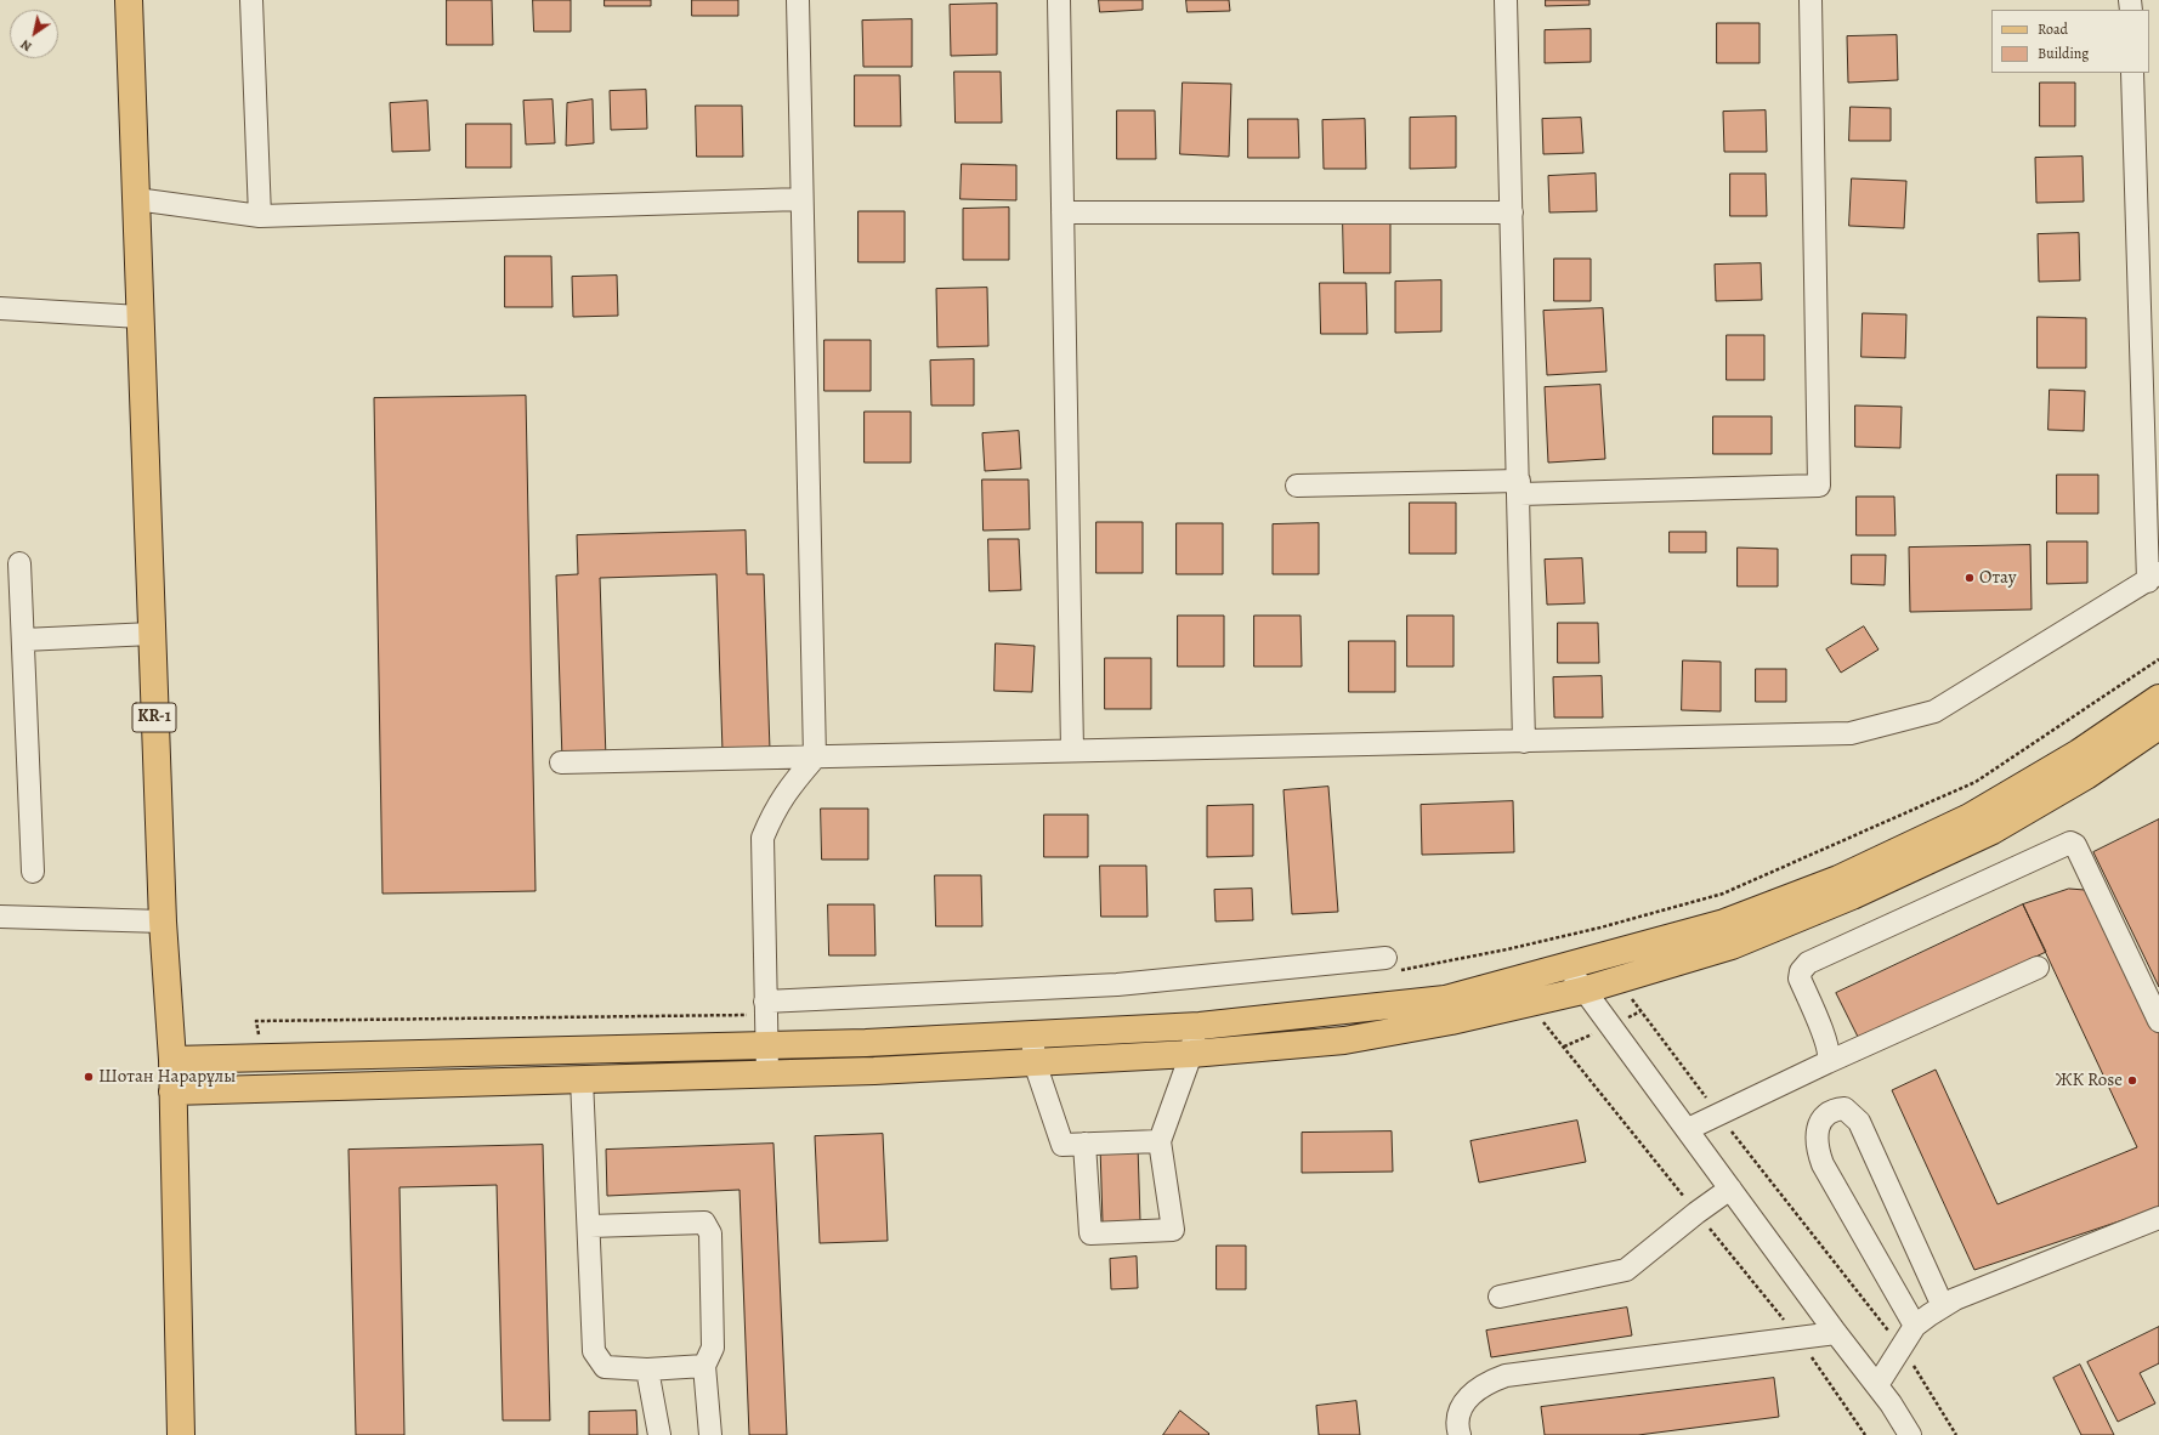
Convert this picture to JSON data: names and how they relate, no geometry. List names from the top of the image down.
{
  "streets": {
    "main road": ["KR-1"]
  },
  "places": ["Отау", "Шотан Нарарұлы", "ЖК Rose"],
  "legend": ["Road", "Building"],
  "north": "bottom left"
}
